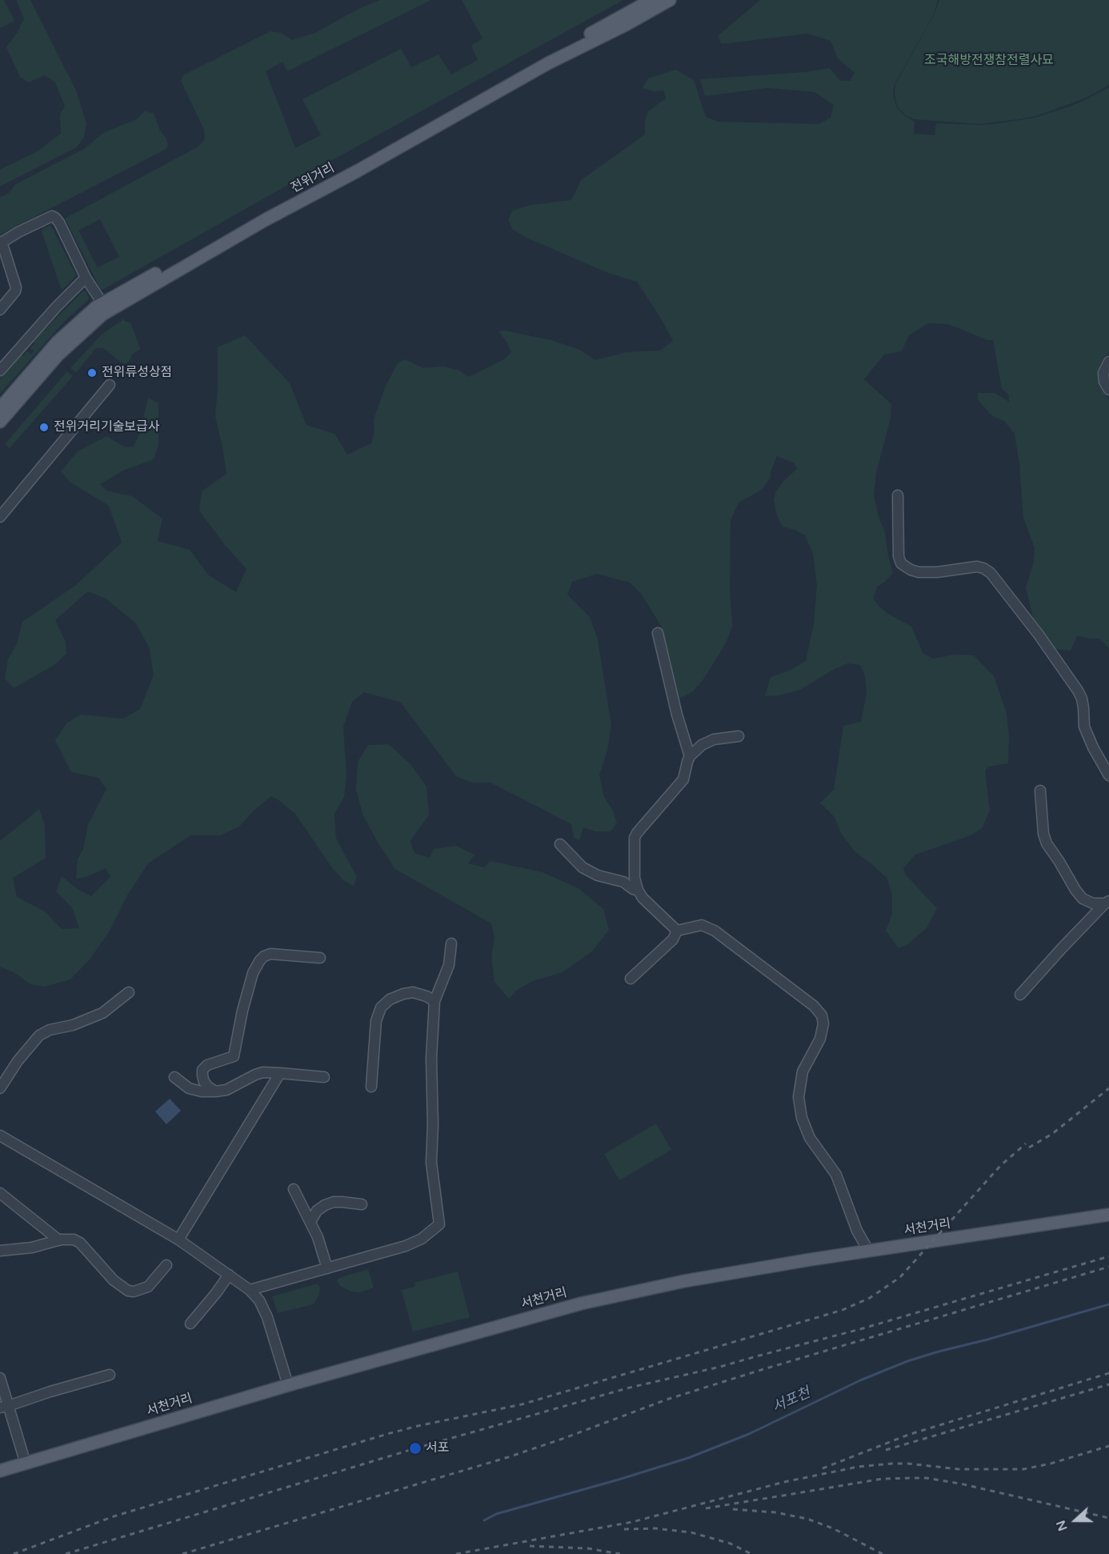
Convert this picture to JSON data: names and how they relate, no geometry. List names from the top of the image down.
{
  "streets": {
    "main road": ["전위거리", "서천거리"]
  },
  "water": ["서포천"],
  "parks": ["조국해방전쟁참전렬사묘"],
  "places": ["전위류성상점", "전위거리기술보급사", "서포"],
  "north": "left"
}
